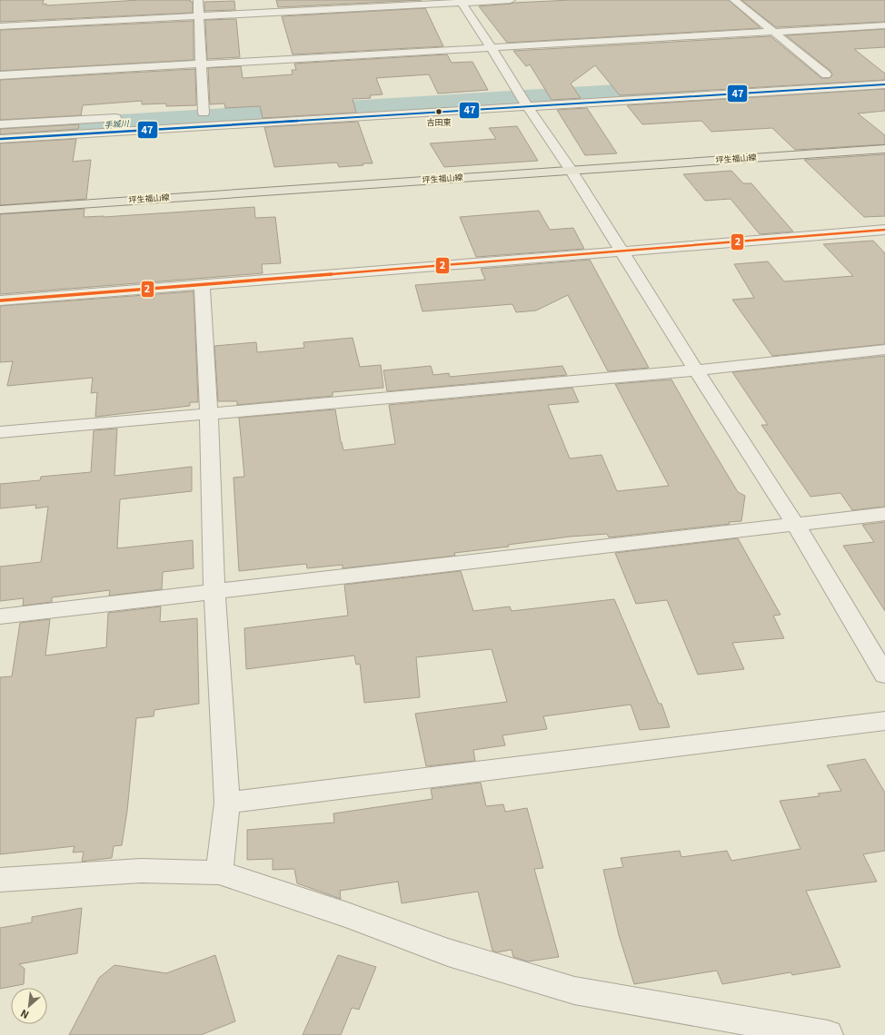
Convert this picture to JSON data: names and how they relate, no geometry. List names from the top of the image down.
{
  "streets": {
    "main road": ["坪生福山線"]
  },
  "water": ["手城川"],
  "places": ["吉田東"],
  "lines": ["transit line 47", "transit line 2"],
  "north": "bottom left"
}
